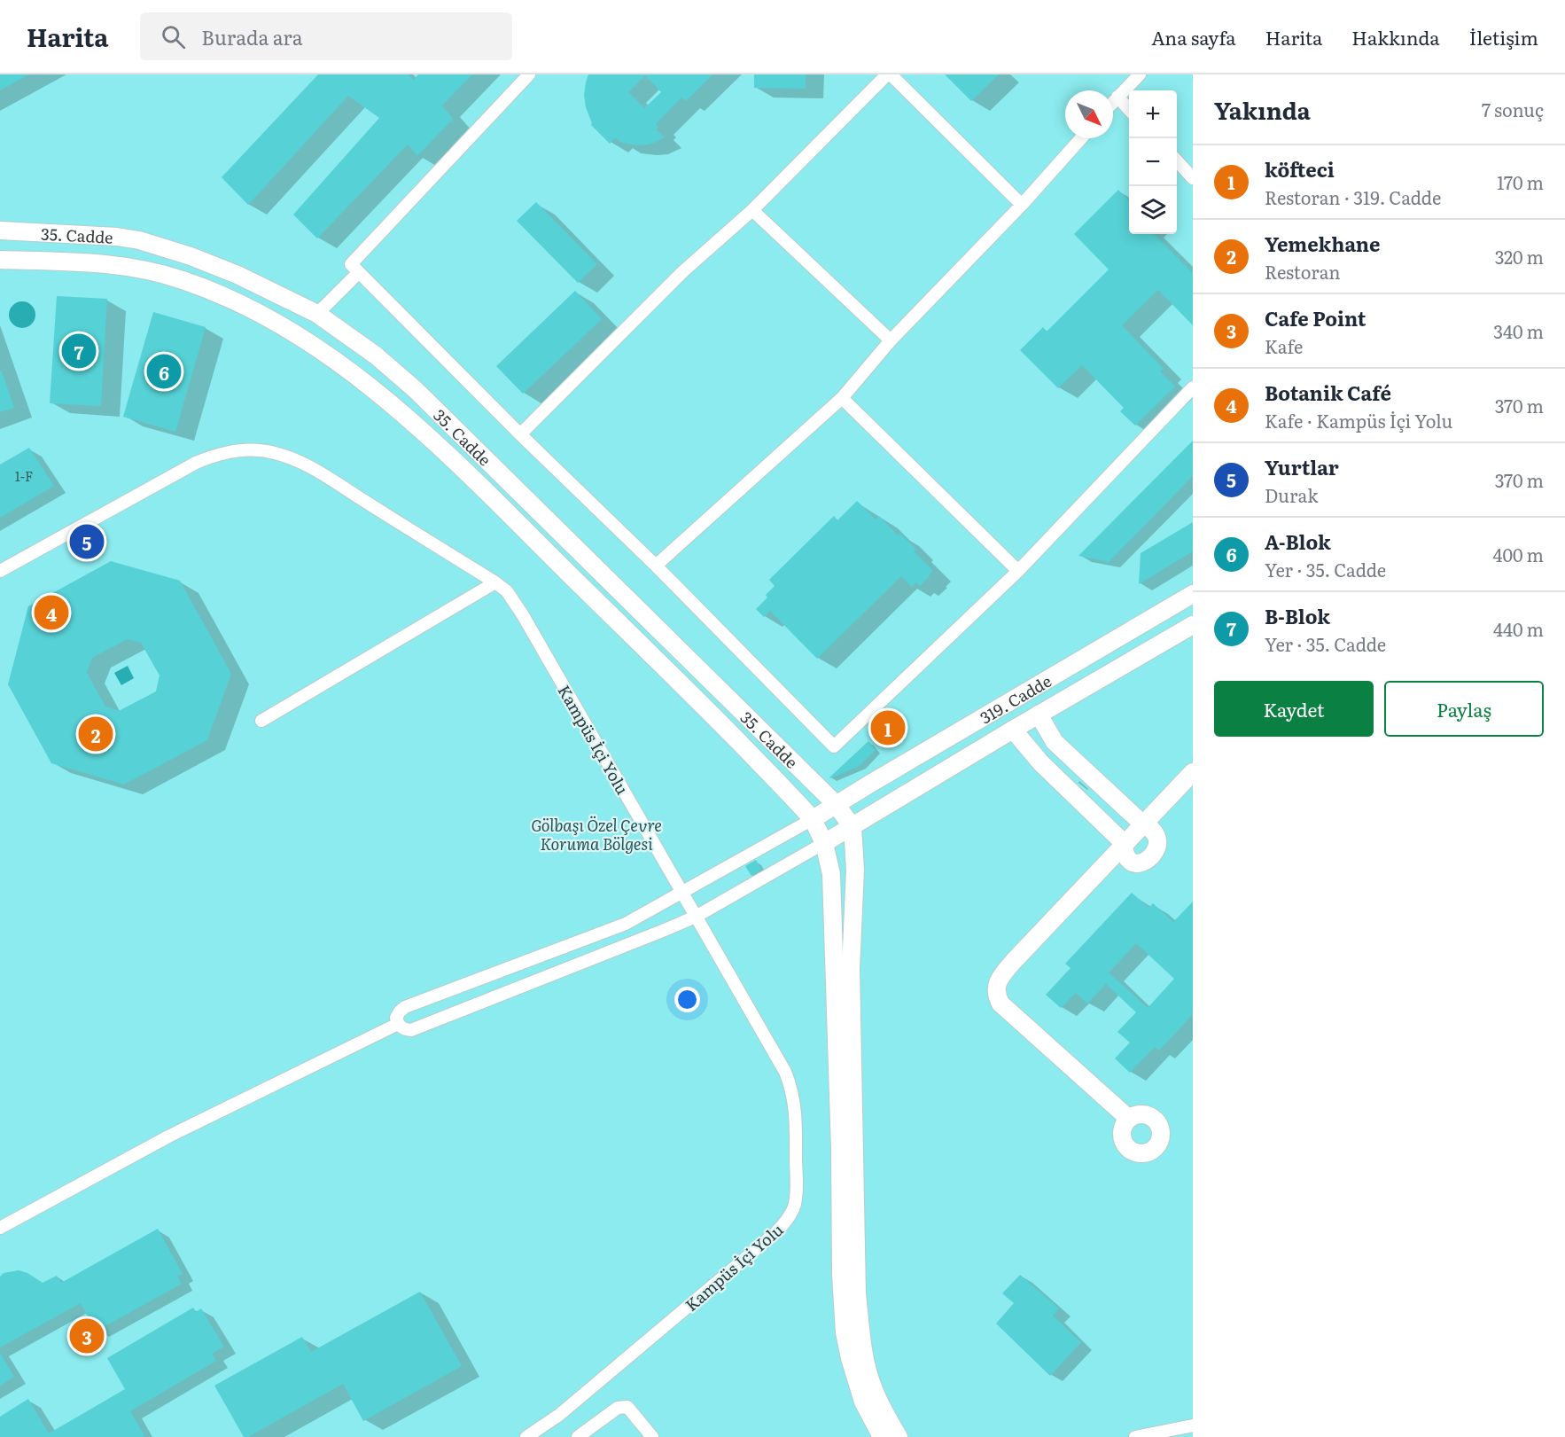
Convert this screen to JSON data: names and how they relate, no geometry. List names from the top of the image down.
{
  "streets": {
    "street": ["35. Cadde", "319. Cadde", "Kampüs İçi Yolu"]
  },
  "crossings": [
    ["35. Cadde", "319. Cadde"]
  ],
  "parks": ["Gölbaşı Özel Çevre Koruma Bölgesi"],
  "house_numbers": ["1-F"],
  "north": "bottom right",
  "page": {
    "header": "Harita",
    "search": "Burada ara",
    "nav": [
      "Ana sayfa",
      "Harita",
      "Hakkında",
      "İletişim"
    ],
    "heading": ["Yakında", "7 sonuç"],
    "map_buttons": ["+", "−"],
    "list": [
      {
        "mark": "1",
        "name": "köfteci",
        "note": "Restoran · 319. Cadde",
        "value": "170 m"
      },
      {
        "mark": "2",
        "name": "Yemekhane",
        "note": "Restoran",
        "value": "320 m"
      },
      {
        "mark": "3",
        "name": "Cafe Point",
        "note": "Kafe",
        "value": "340 m"
      },
      {
        "mark": "4",
        "name": "Botanik Café",
        "note": "Kafe · Kampüs İçi Yolu",
        "value": "370 m"
      },
      {
        "mark": "5",
        "name": "Yurtlar",
        "note": "Durak",
        "value": "370 m"
      },
      {
        "mark": "6",
        "name": "A-Blok",
        "note": "Yer · 35. Cadde",
        "value": "400 m"
      },
      {
        "mark": "7",
        "name": "B-Blok",
        "note": "Yer · 35. Cadde",
        "value": "440 m"
      }
    ],
    "pins": [
      "7",
      "6",
      "5",
      "4",
      "1",
      "2",
      "3"
    ],
    "buttons": ["Kaydet", "Paylaş"]
  }
}
